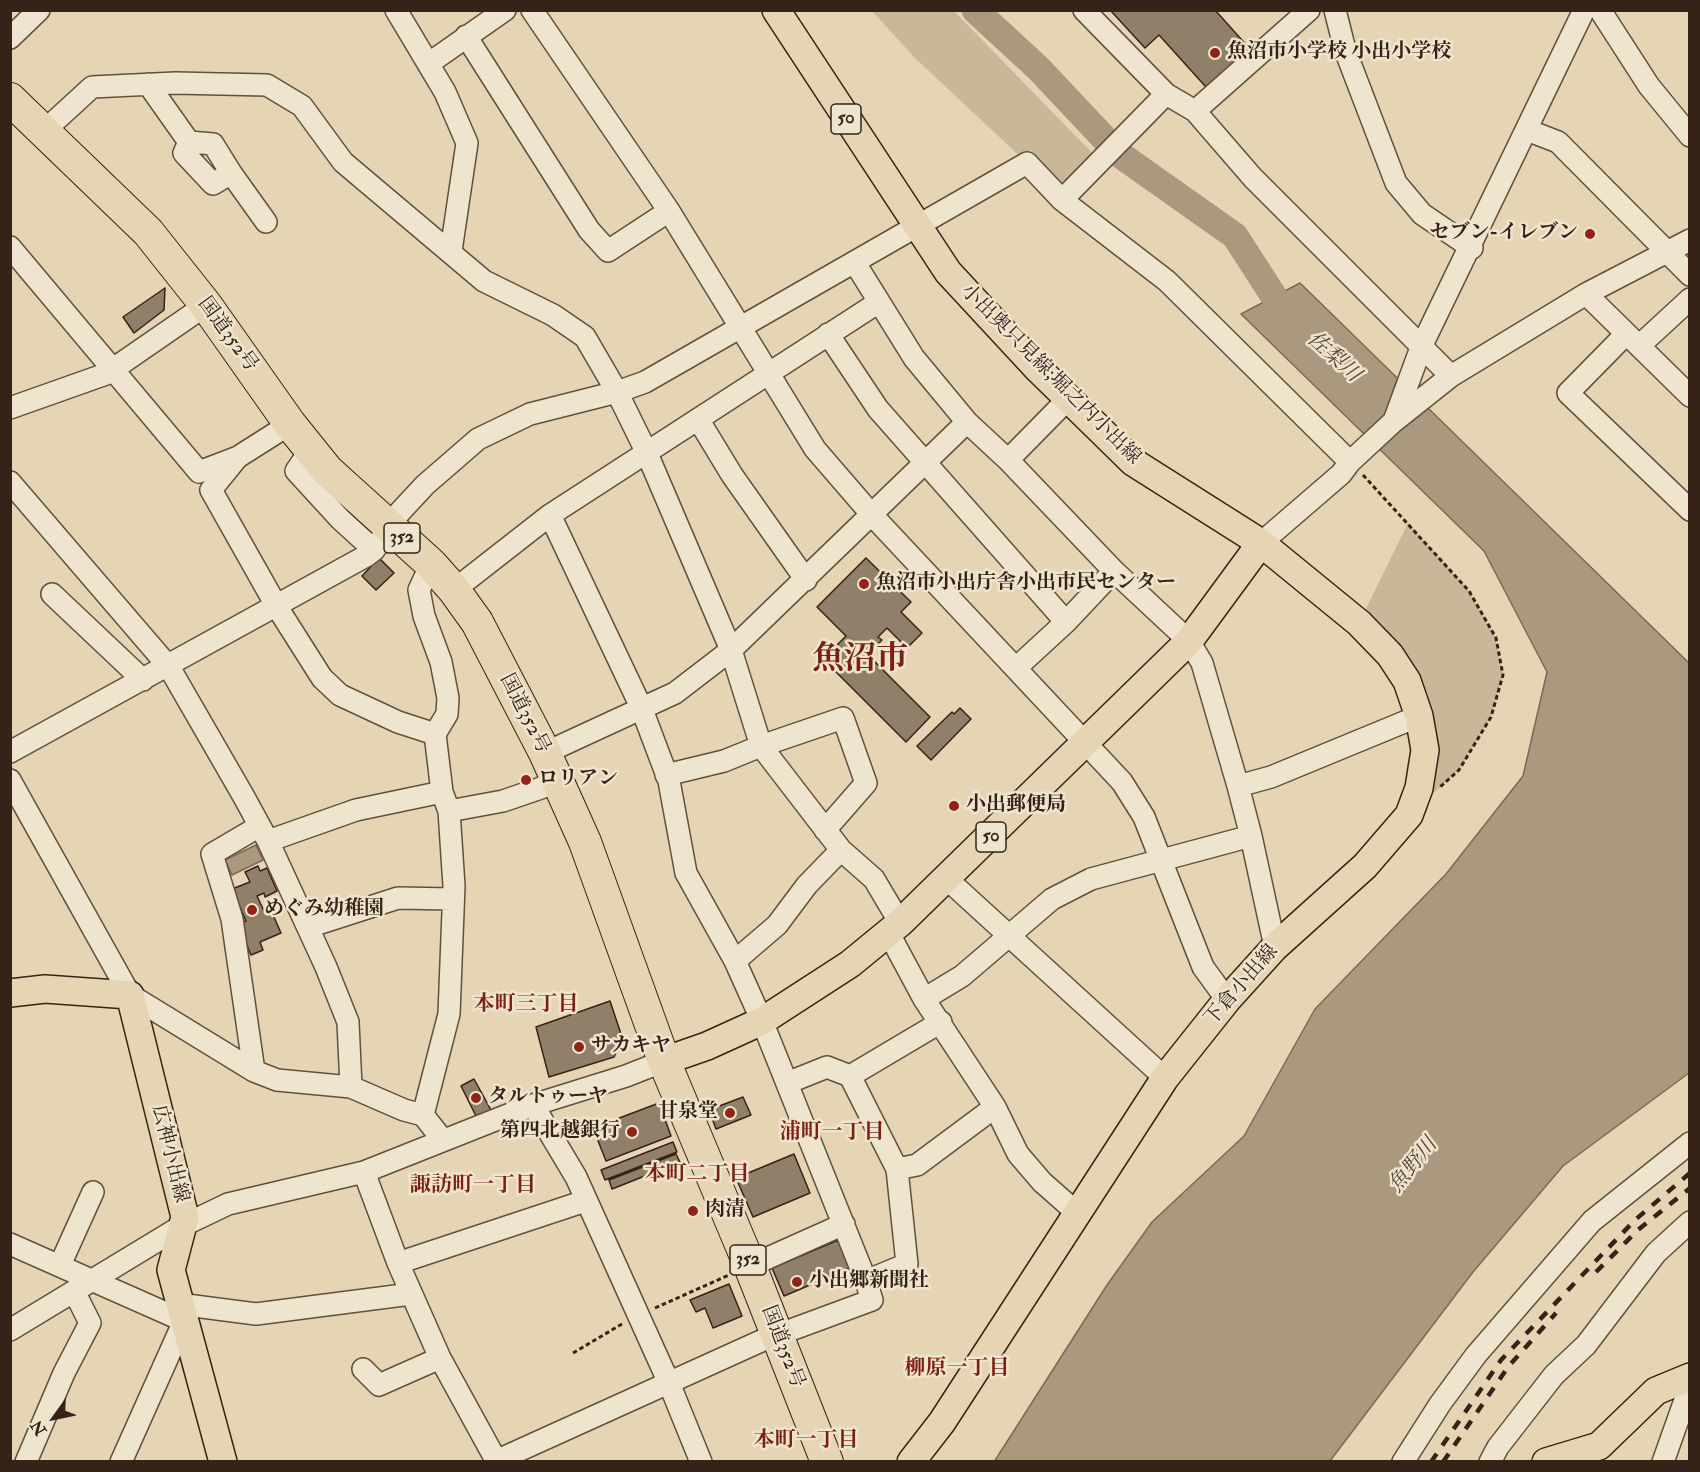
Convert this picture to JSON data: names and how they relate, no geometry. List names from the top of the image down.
{
  "streets": {
    "highway": ["国道352号", "352"],
    "main road": [
      "50",
      "小出奥只見線;堀之内小出線",
      "下倉小出線",
      "広神小出線"
    ]
  },
  "crossings": [
    ["50", "国道352号"],
    ["50", "小出奥只見線;堀之内小出線"],
    ["50", "下倉小出線"],
    ["小出奥只見線;堀之内小出線", "下倉小出線"]
  ],
  "districts": [
    "魚沼市",
    "本町三丁目",
    "浦町一丁目",
    "本町二丁目",
    "諏訪町一丁目",
    "柳原一丁目",
    "本町一丁目"
  ],
  "water": ["佐梨川", "魚野川"],
  "places": [
    "魚沼市小学校 小出小学校",
    "セブン-イレブン",
    "魚沼市小出庁舎小出市民センター",
    "ロリアン",
    "小出郵便局",
    "めぐみ幼稚園",
    "サカキヤ",
    "タルトゥーヤ",
    "甘泉堂",
    "第四北越銀行",
    "肉清",
    "小出郷新聞社"
  ],
  "north": "bottom left"
}
